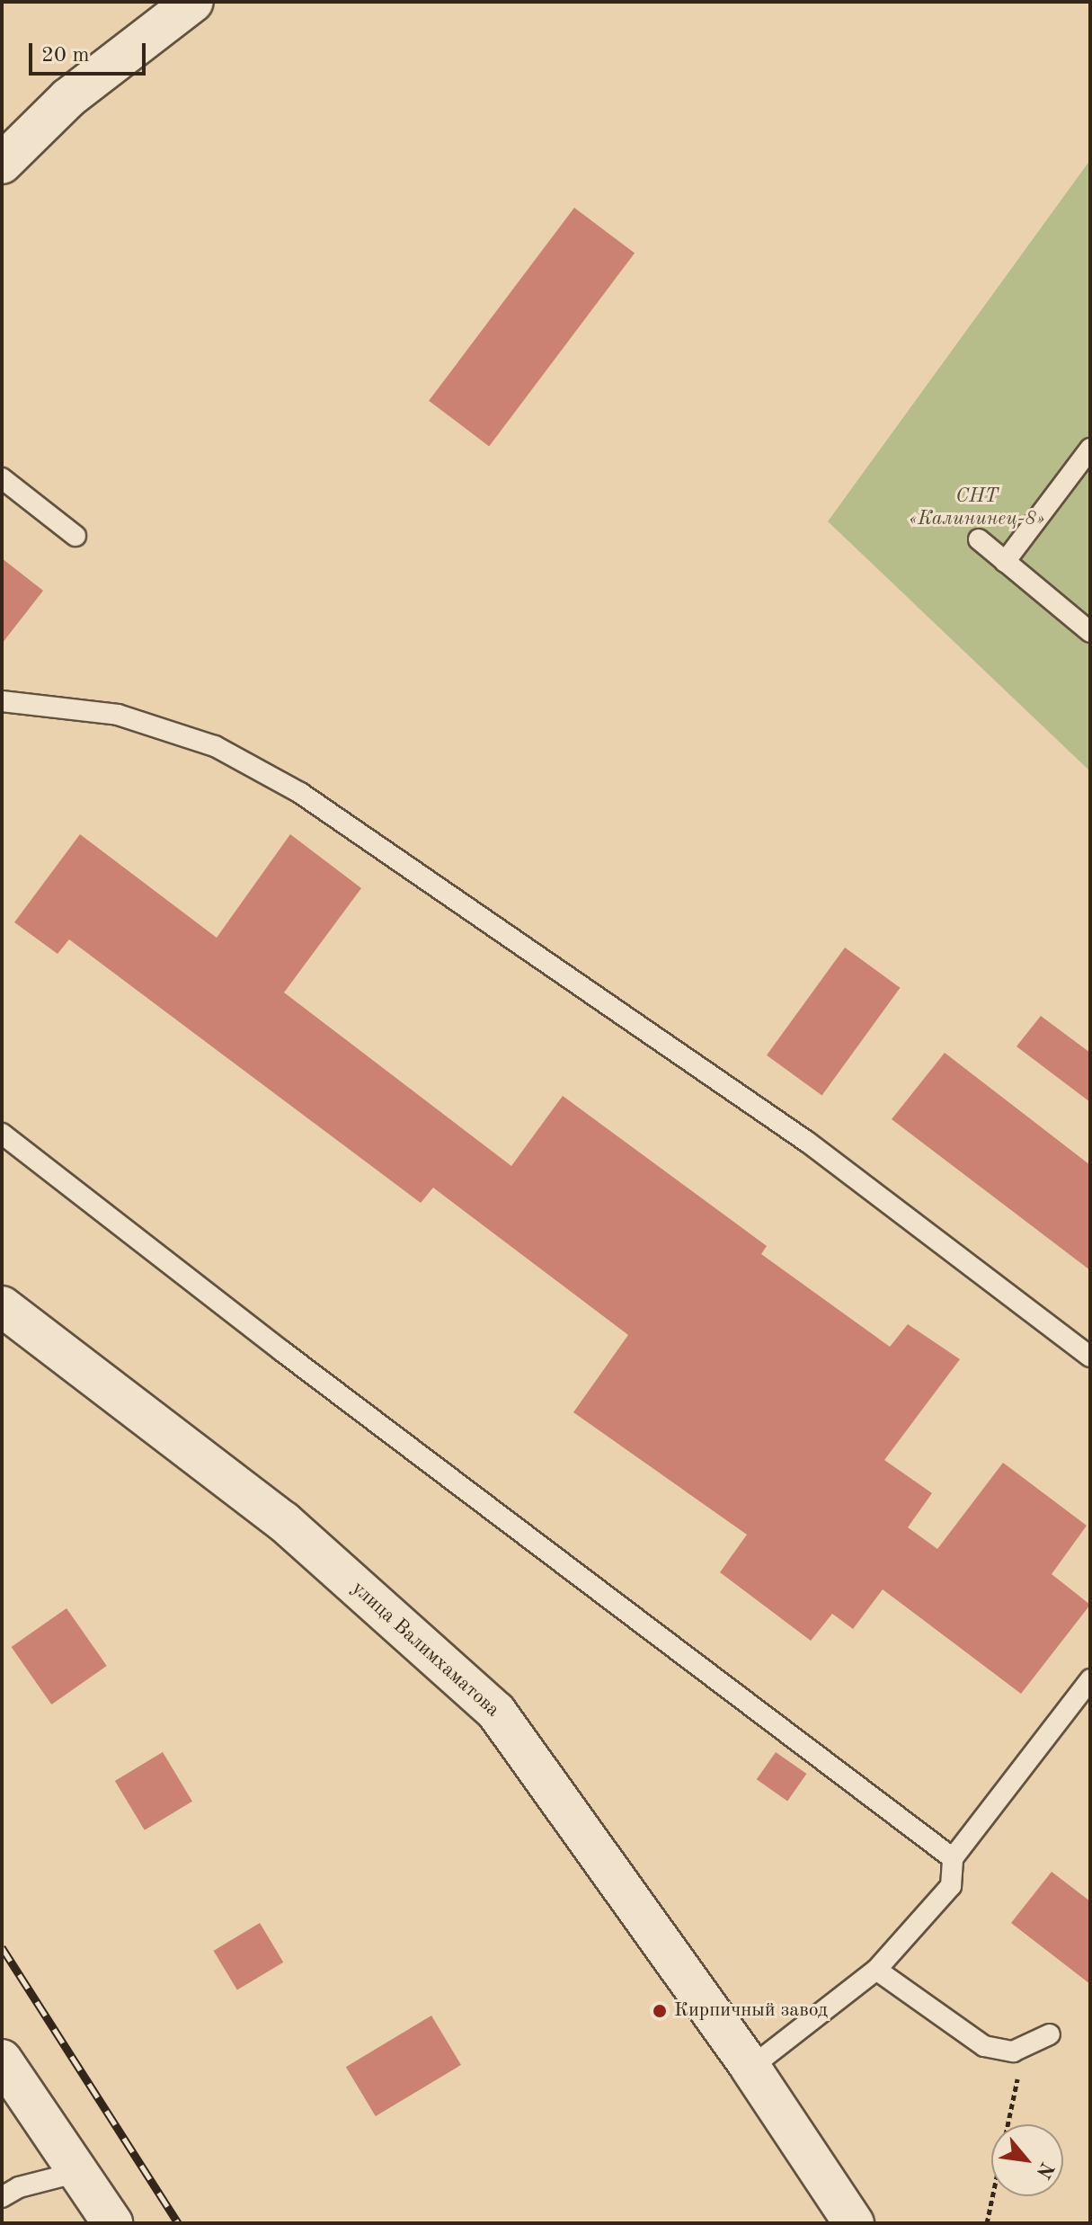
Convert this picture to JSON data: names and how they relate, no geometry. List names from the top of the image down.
{
  "streets": {
    "main road": ["улица Валимхаматова"]
  },
  "parks": ["СНТ «Калининец-8»"],
  "places": ["Кирпичный завод"],
  "scale_bar": "20 m",
  "north": "bottom right"
}
